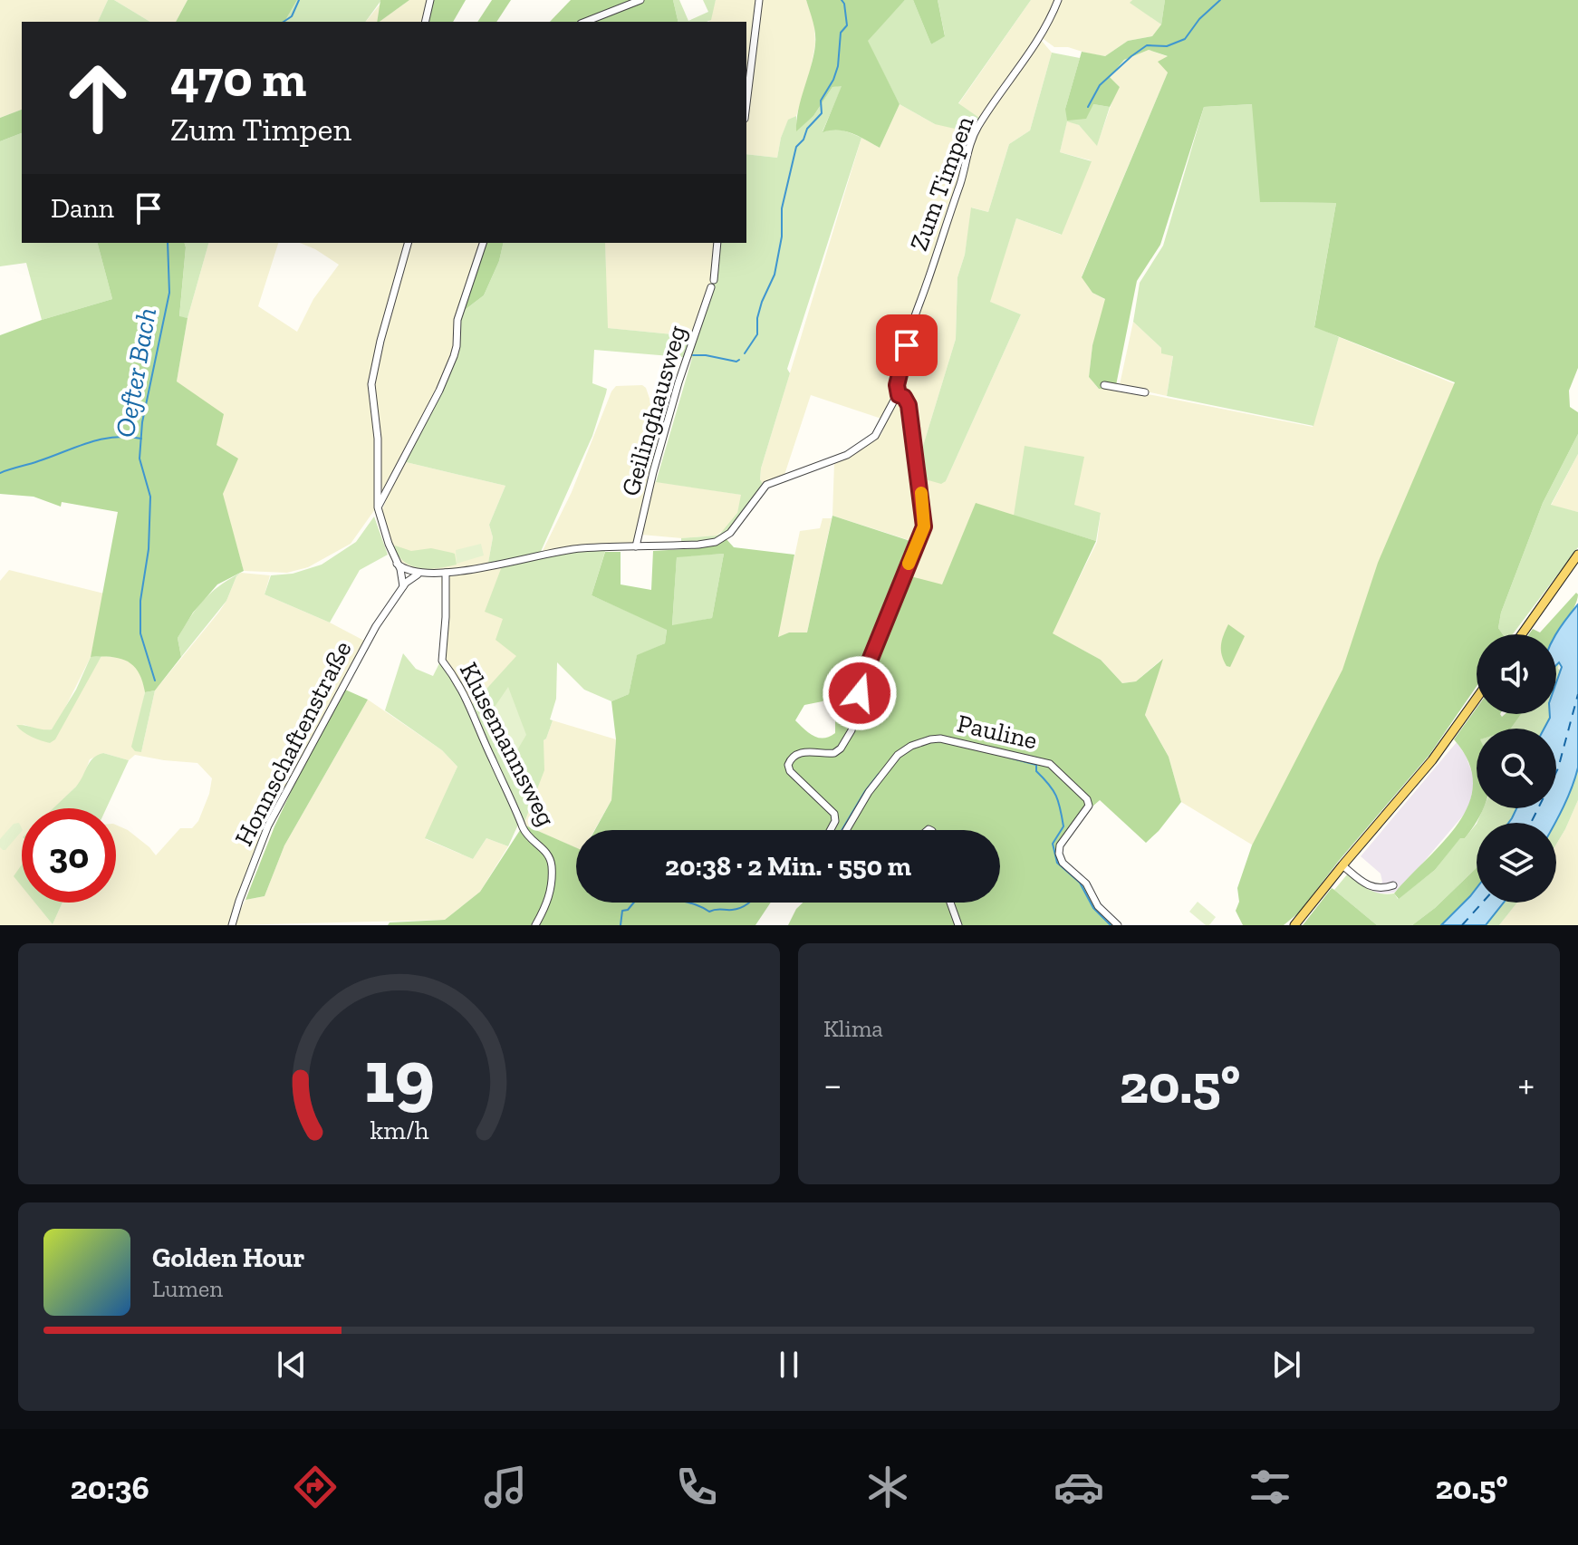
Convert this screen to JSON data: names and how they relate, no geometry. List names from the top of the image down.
{
  "streets": {
    "street": [
      "Zum Timpen",
      "Geilinghausweg",
      "Pauline",
      "Honnschaftenstraße",
      "Klusemannsweg"
    ]
  },
  "water": ["Oefter Bach"],
  "page": {
    "turn": ["470 m", "Zum Timpen"],
    "then": "Dann",
    "limit": "30",
    "trip": "20:38 · 2 Min. · 550 m",
    "tile": "Klima",
    "heat": ["−", "20.5°", "+"],
    "song": ["Golden Hour", "Lumen"],
    "tabs": ["20:36", "20.5°"],
    "gauge": ["19", "km/h"]
  }
}
